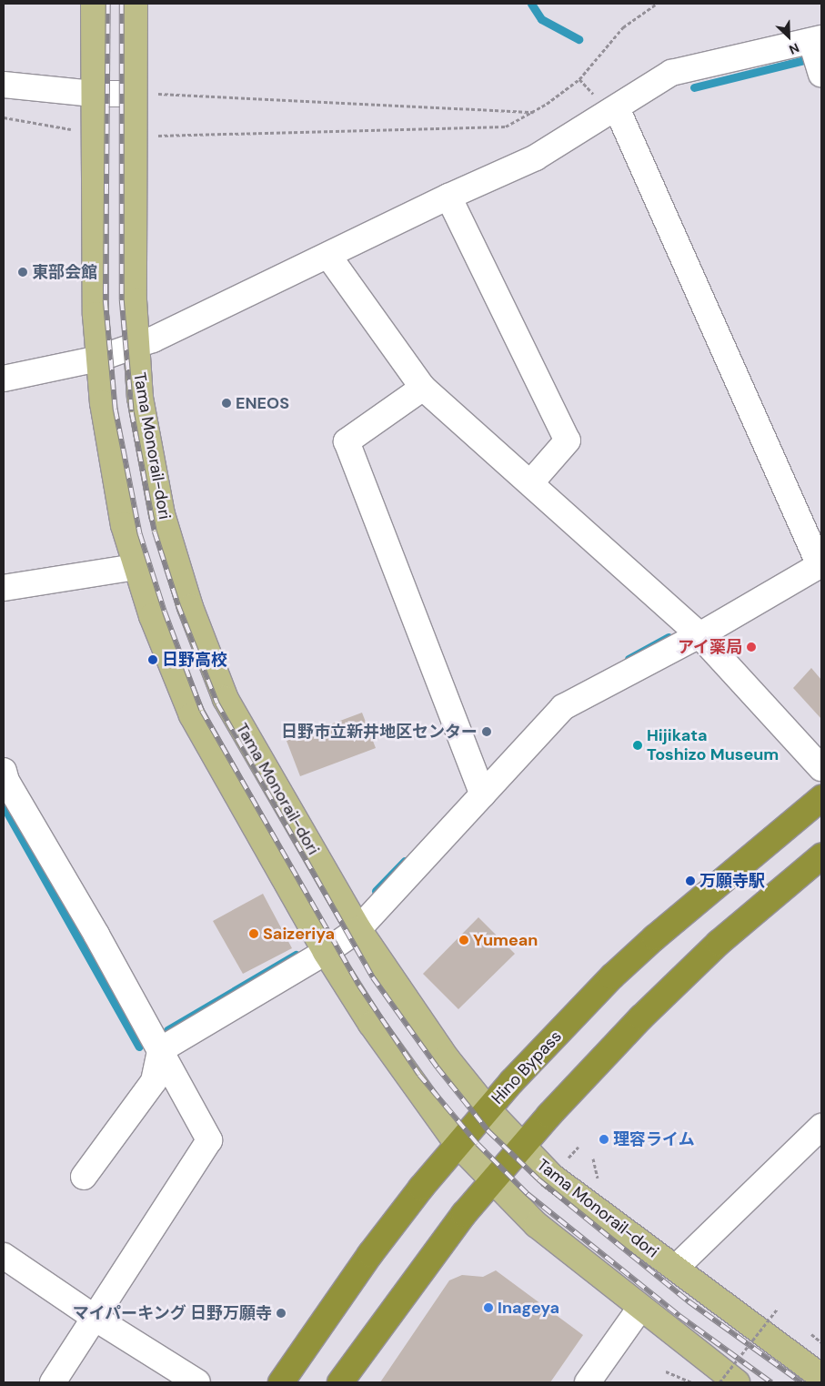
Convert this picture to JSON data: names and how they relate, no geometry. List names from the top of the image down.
{
  "streets": {
    "highway": ["Hino Bypass"],
    "main road": ["Tama Monorail-dori"]
  },
  "crossings": [
    ["Tama Monorail-dori", "Hino Bypass"]
  ],
  "places": [
    "東部会館",
    "ENEOS",
    "アイ薬局",
    "日野高校",
    "日野市立新井地区センター",
    "Hijikata Toshizo Museum",
    "万願寺駅",
    "Saizeriya",
    "Yumean",
    "理容ライム",
    "Inageya",
    "マイパーキング 日野万願寺"
  ],
  "north": "bottom right"
}
